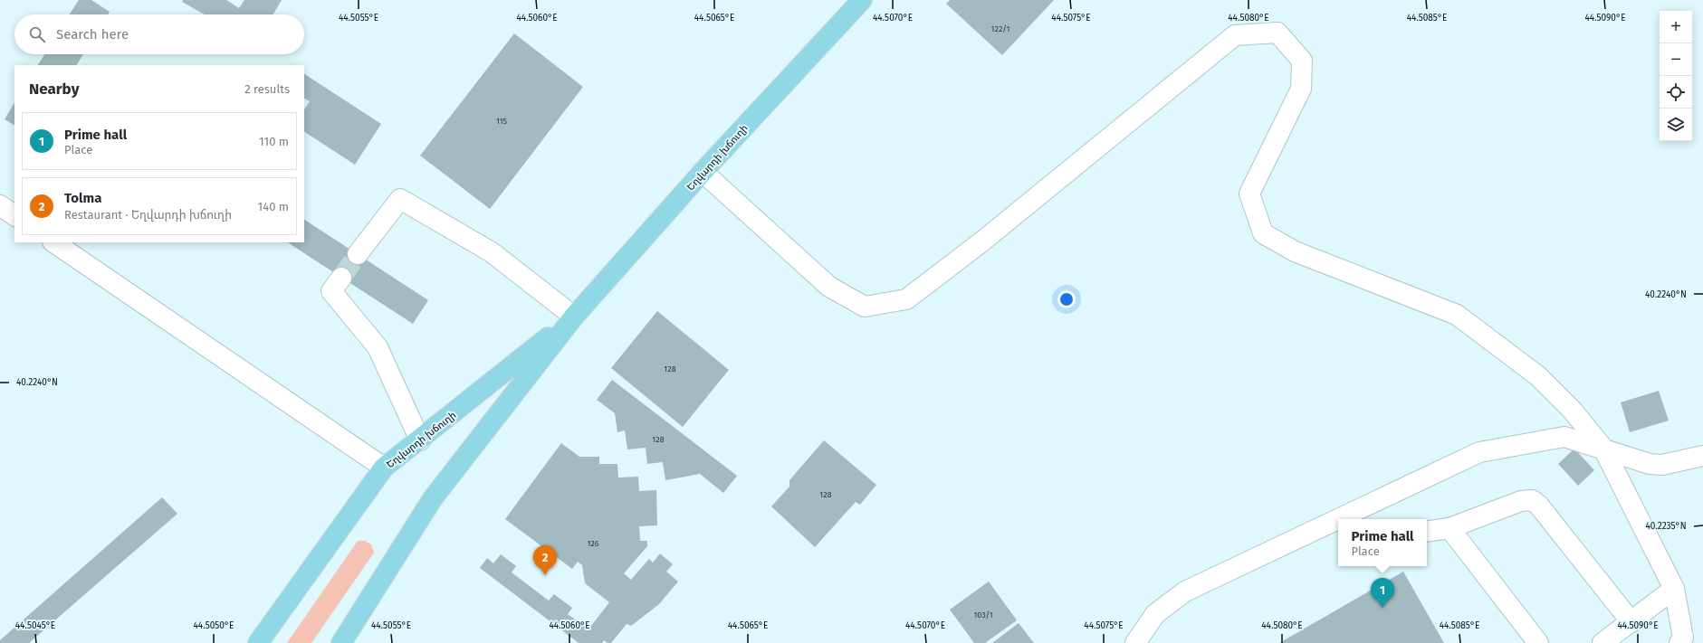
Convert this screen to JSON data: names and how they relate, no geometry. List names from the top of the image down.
{
  "streets": {
    "main road": ["Եղվարդի խճուղի"]
  },
  "house_numbers": [
    "122/1",
    "115",
    "128",
    "128",
    "128",
    "126",
    "103/1"
  ],
  "page": {
    "map_buttons": ["+", "−"],
    "search": "Search here",
    "heading": ["Nearby", "2 results"],
    "list": [
      {
        "mark": "1",
        "name": "Prime hall",
        "note": "Place",
        "value": "110 m"
      },
      {
        "mark": "2",
        "name": "Tolma",
        "note": "Restaurant · Եղվարդի խճուղի",
        "value": "140 m"
      }
    ],
    "popup": ["Prime hall", "Place"],
    "pins": ["2", "1"]
  },
  "coordinates": [
    "44.5080°E",
    "44.5085°E",
    "44.5090°E",
    "44.5055°E",
    "44.5060°E",
    "44.5065°E",
    "44.5070°E",
    "44.5075°E",
    "40.2240°N",
    "40.2235°N",
    "44.5045°E",
    "44.5050°E"
  ]
}
